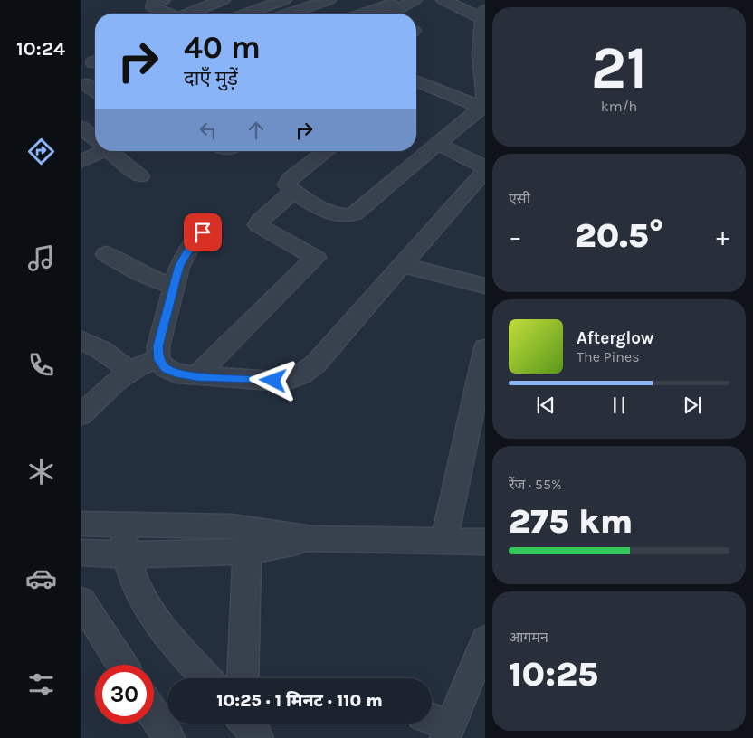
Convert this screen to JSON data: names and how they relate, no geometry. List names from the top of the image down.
{
  "page": {
    "tabs": "10:24",
    "tile": [
      ["21", "km/h"],
      "एसी",
      ["रेंज · 55%", "275 km"],
      ["आगमन", "10:25"]
    ],
    "turn": ["40 m", "दाएँ मुड़ें"],
    "heat": ["−", "20.5°", "+"],
    "song": ["Afterglow", "The Pines"],
    "limit": "30",
    "trip": "10:25 · 1 मिनट · 110 m"
  }
}
